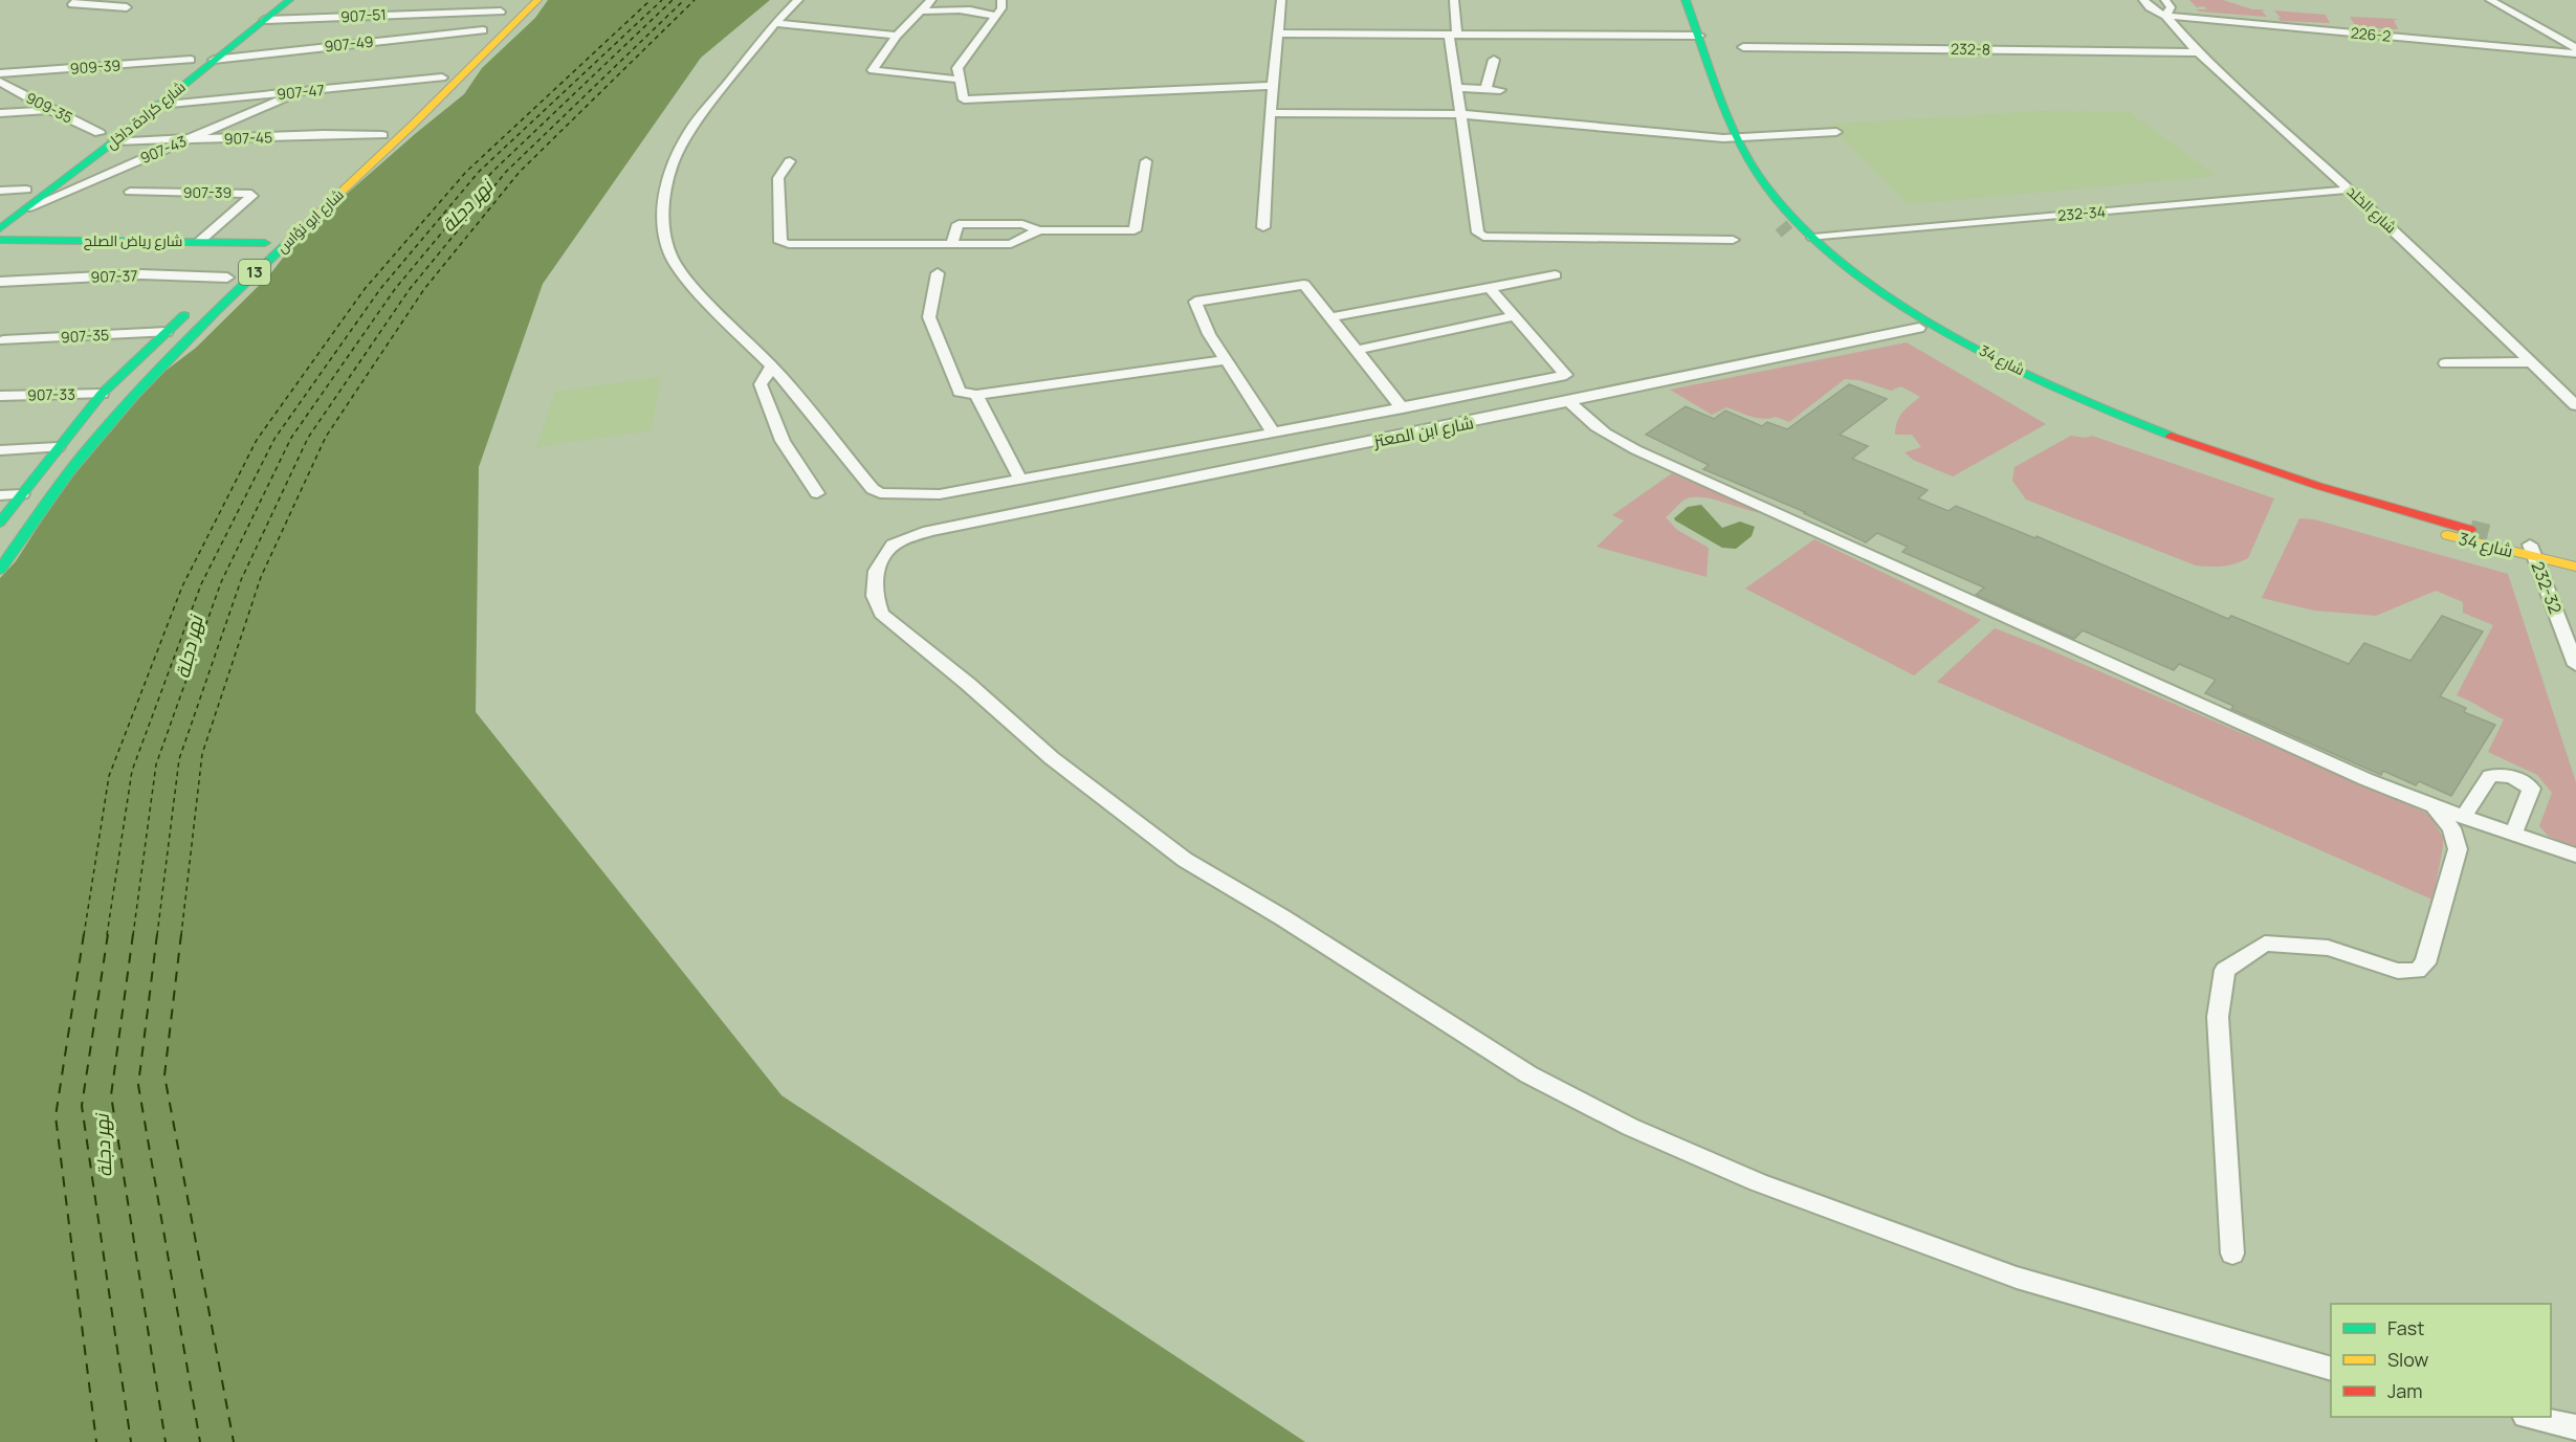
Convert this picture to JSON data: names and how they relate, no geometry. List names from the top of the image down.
{
  "streets": {
    "main road": [
      "شارع كرادة داخل",
      "شارع ابو نؤاس",
      "شارع رياض الصلح",
      "13",
      "شارع 34"
    ],
    "street": [
      "907-51",
      "226-2",
      "907-49",
      "232-8",
      "909-39",
      "907-47",
      "909-35",
      "907-45",
      "907-43",
      "907-39",
      "شارع الخلد",
      "232-34",
      "907-37",
      "907-35",
      "907-33",
      "شارع ابن المعتز",
      "232-32"
    ]
  },
  "crossings": [
    ["907-51", "شارع كرادة داخل"],
    ["907-51", "شارع ابو نؤاس"],
    ["226-2", "شارع الخلد"],
    ["907-49", "شارع كرادة داخل"],
    ["907-49", "شارع ابو نؤاس"],
    ["232-8", "شارع الخلد"],
    ["909-39", "شارع كرادة داخل"],
    ["907-47", "شارع كرادة داخل"],
    ["907-47", "907-43"],
    ["907-47", "شارع ابو نؤاس"],
    ["شارع كرادة داخل", "907-45"],
    ["شارع كرادة داخل", "907-43"],
    ["907-45", "907-43"],
    ["907-45", "شارع ابو نؤاس"],
    ["907-39", "شارع رياض الصلح"],
    ["شارع الخلد", "232-34"],
    ["232-34", "شارع 34"],
    ["شارع ابو نؤاس", "شارع رياض الصلح"],
    ["13", "907-37"],
    ["شارع 34", "شارع ابن المعتز"],
    ["شارع 34", "232-32"]
  ],
  "water": ["نهر دجلة"],
  "legend": ["Fast", "Slow", "Jam"]
}
